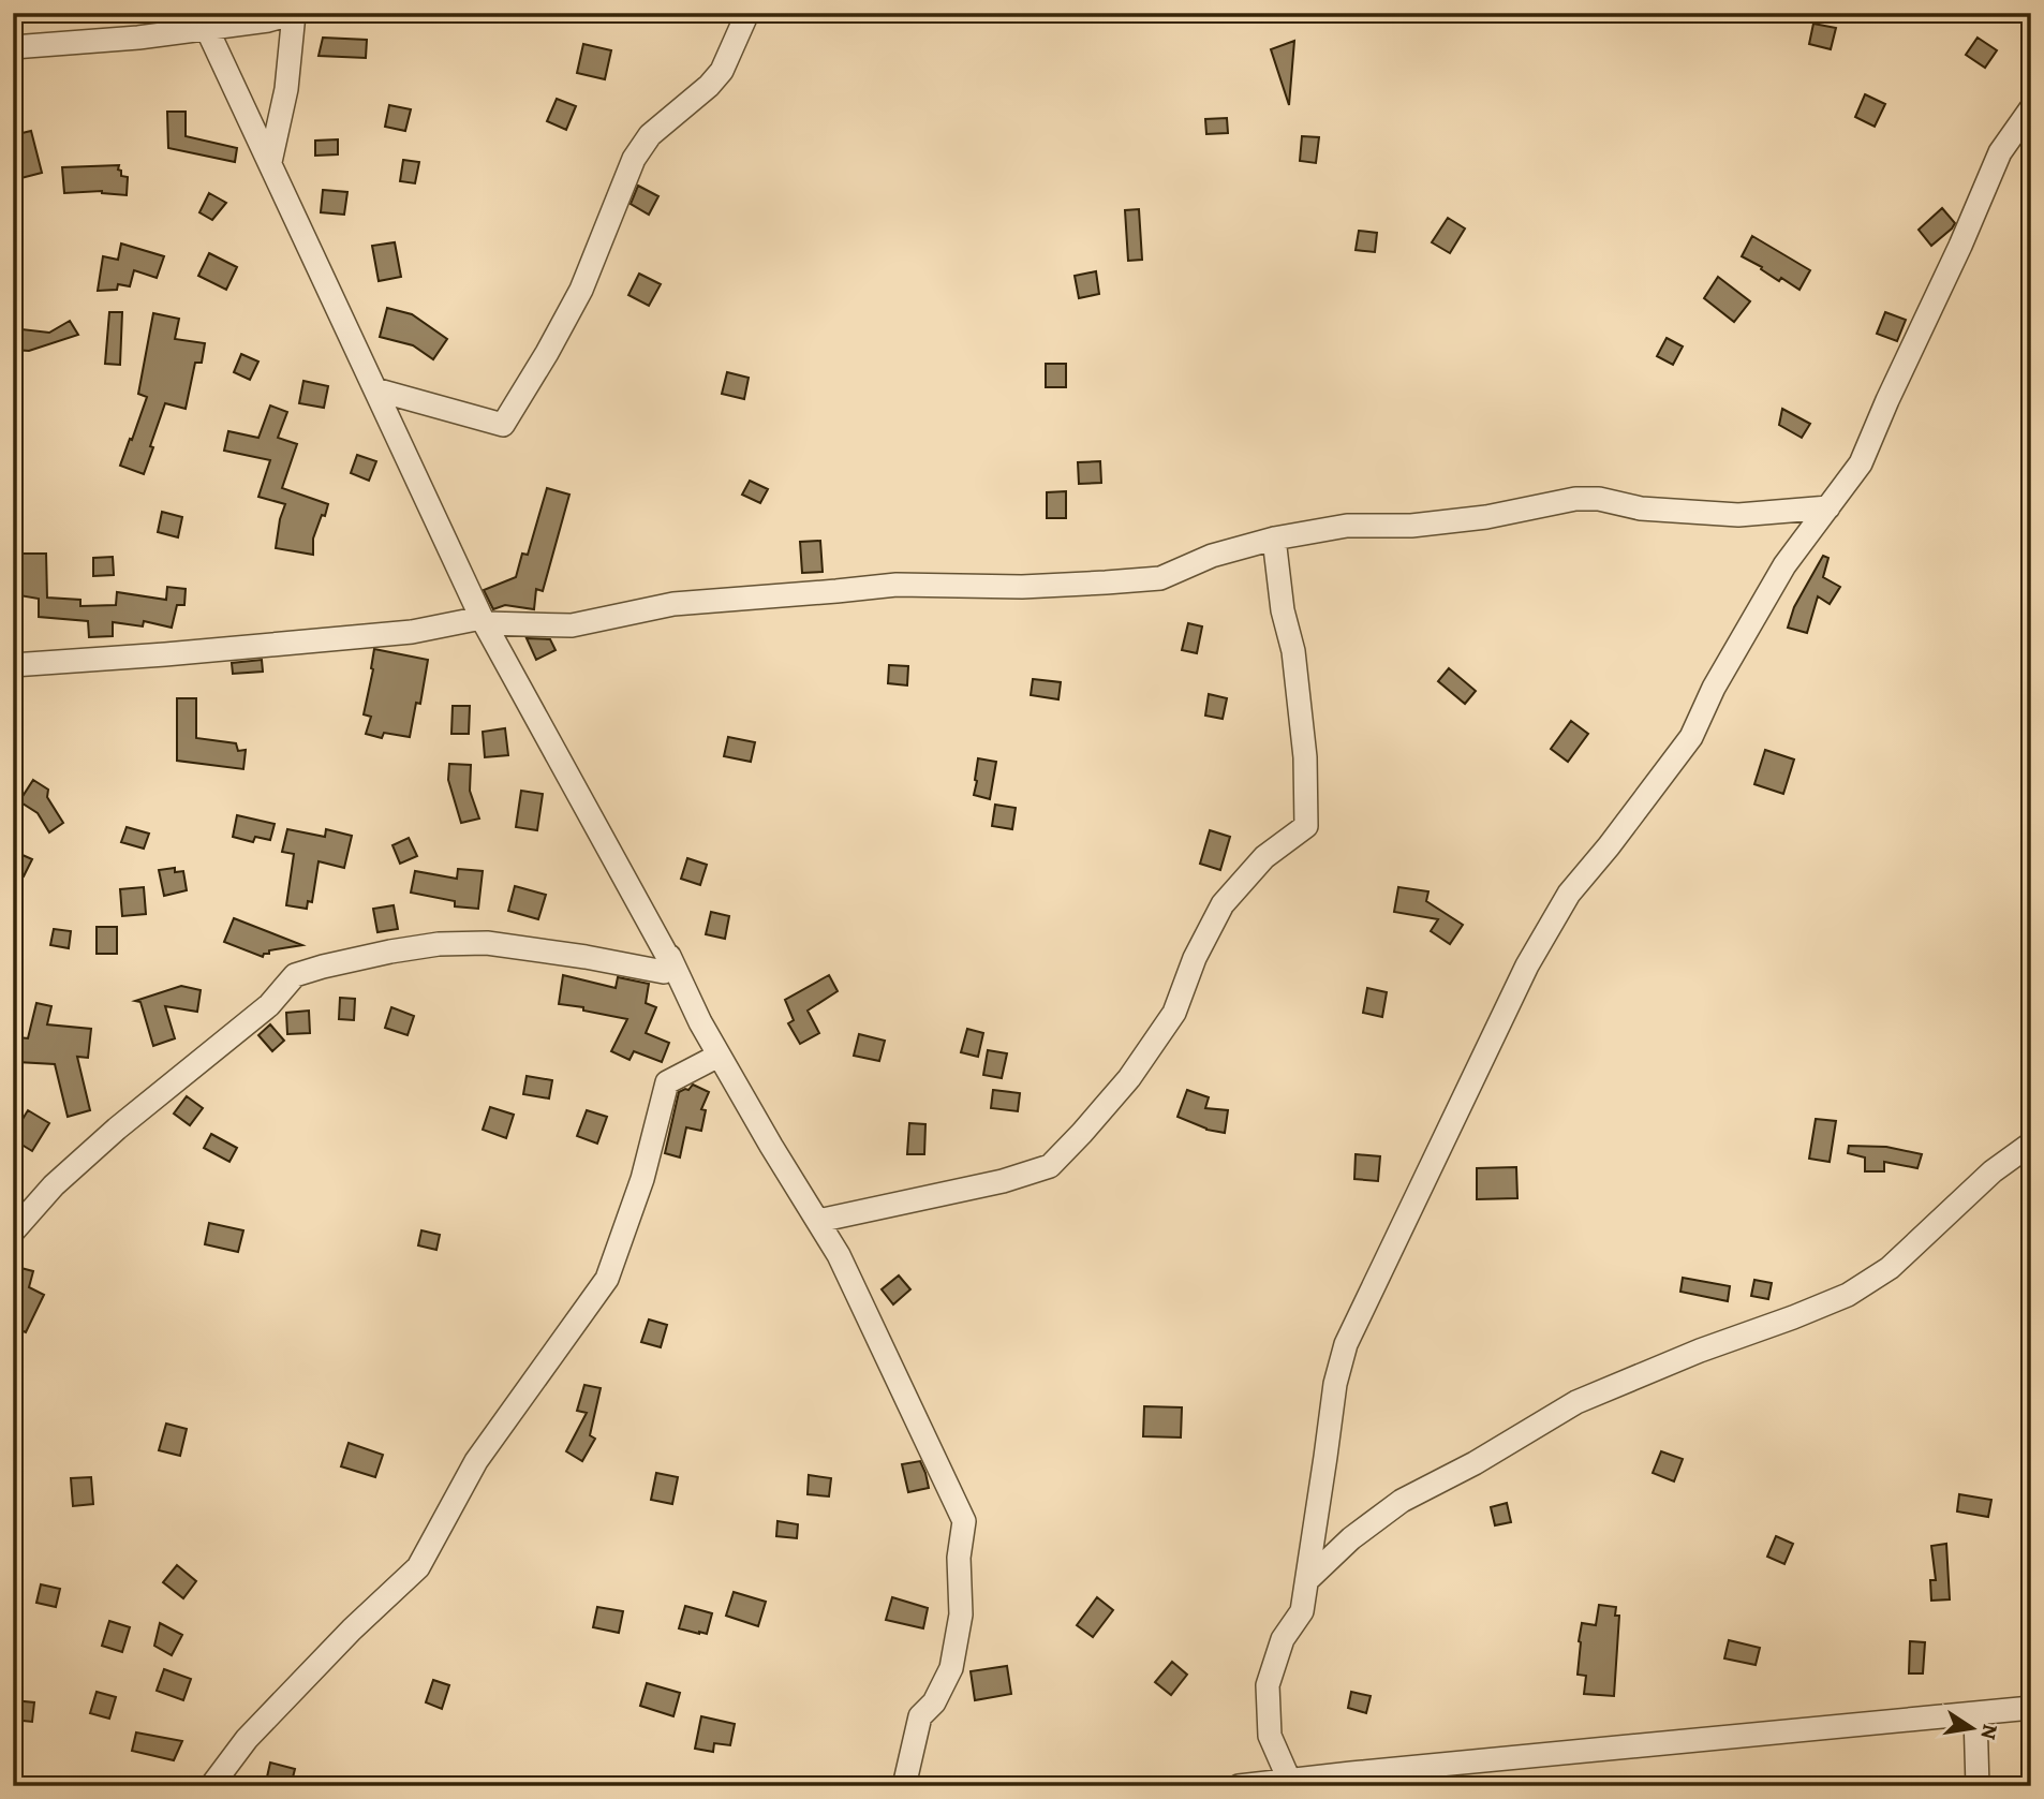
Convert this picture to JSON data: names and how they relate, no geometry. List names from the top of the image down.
{
  "north": "right"
}
